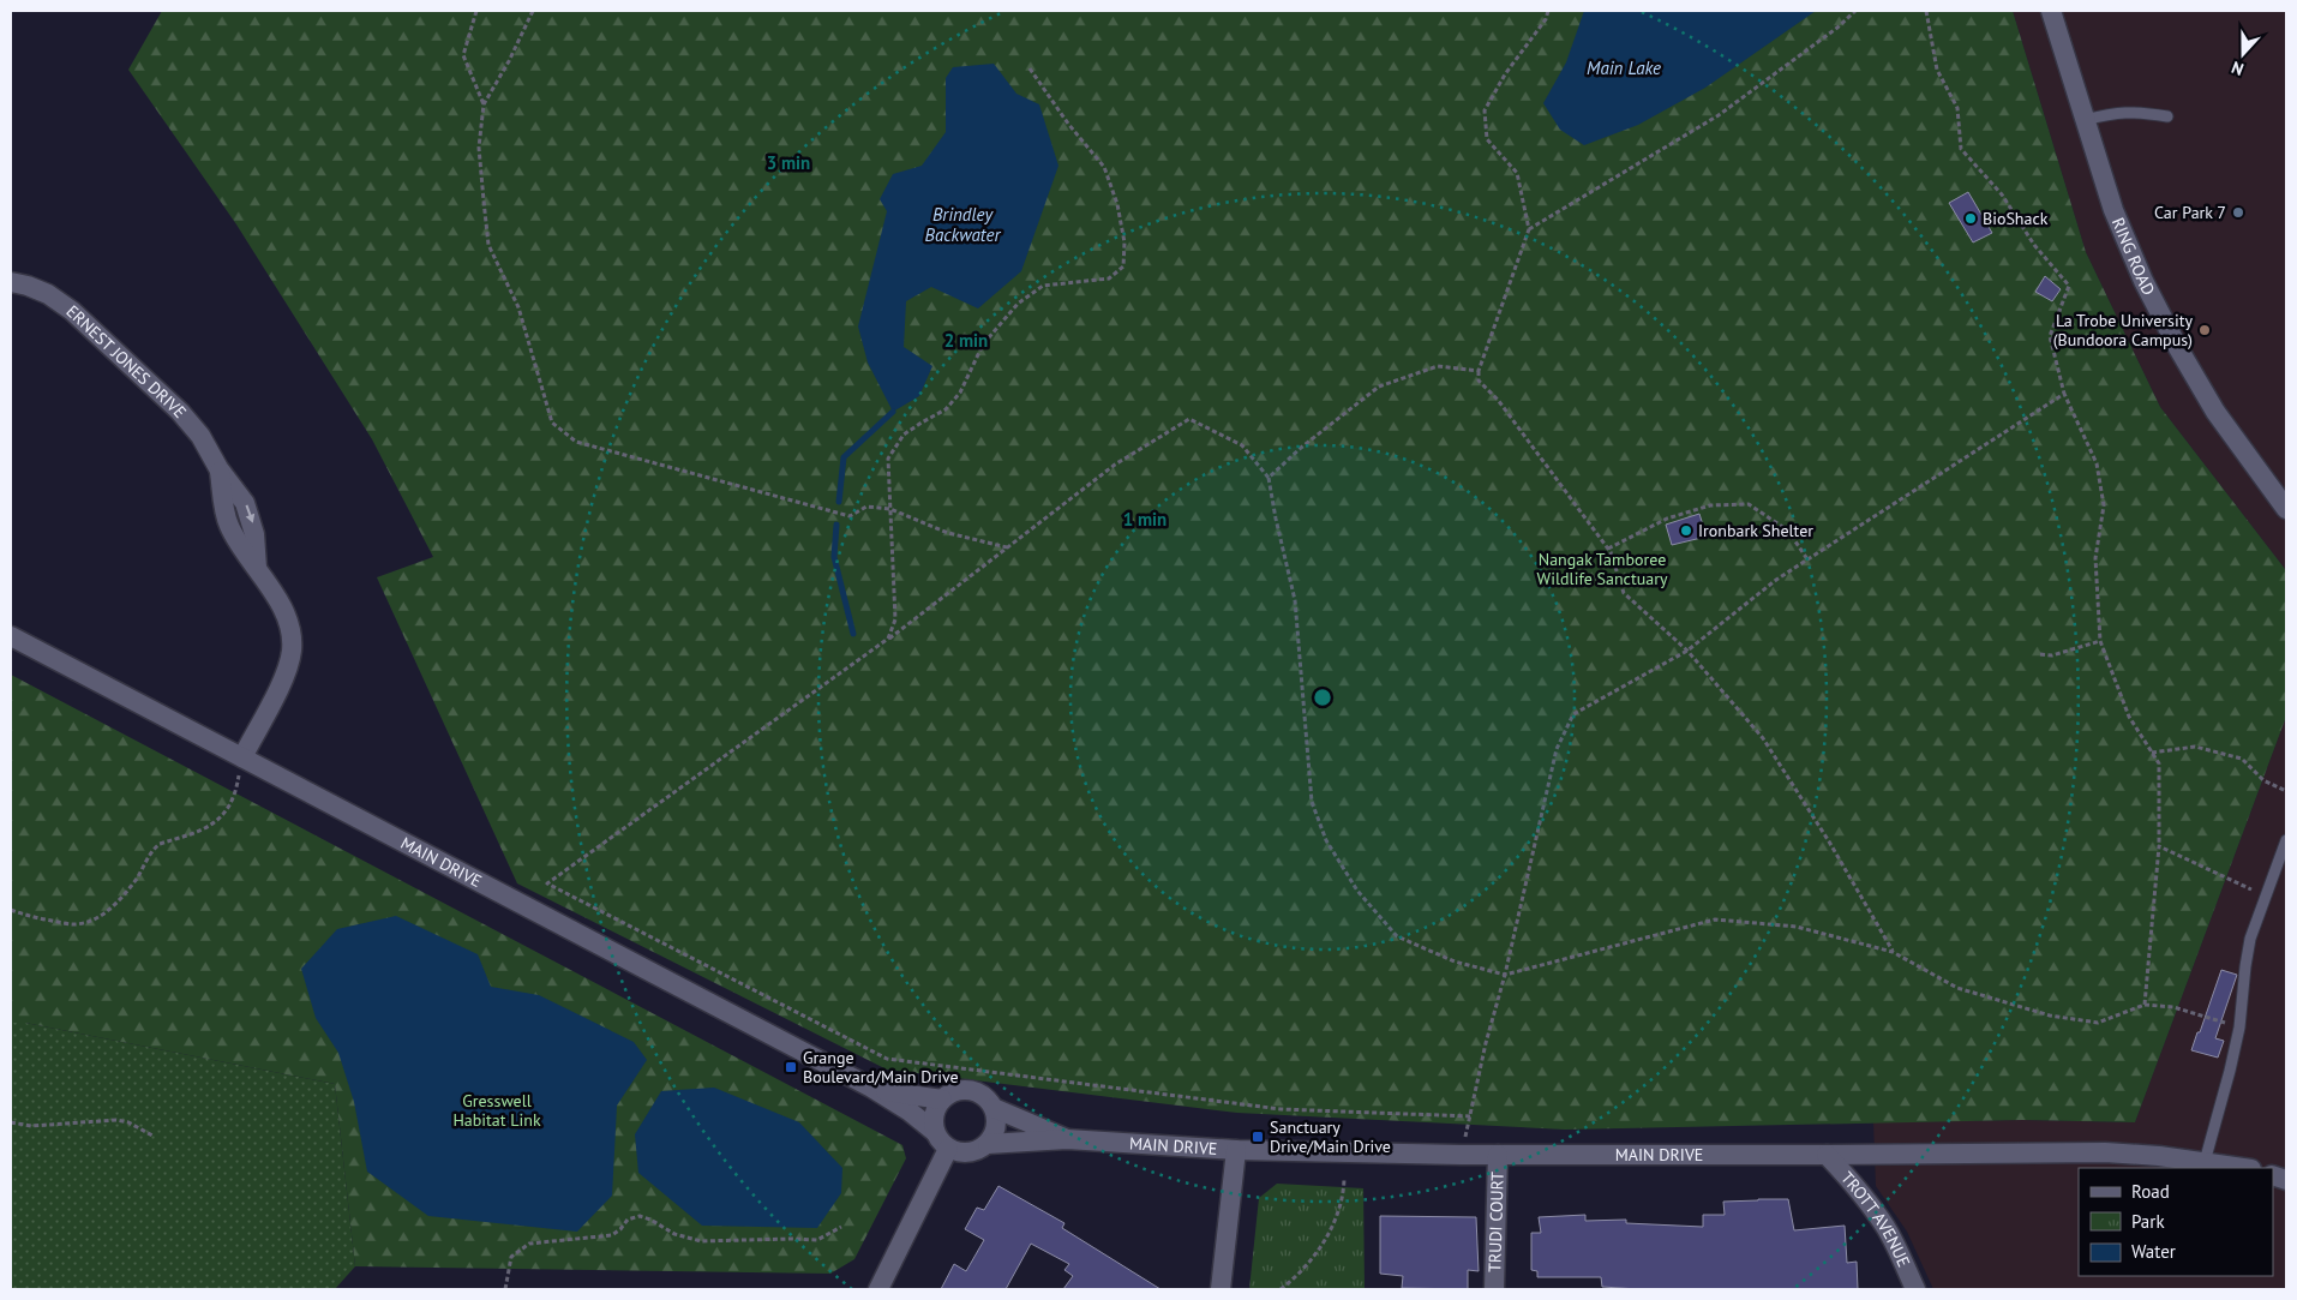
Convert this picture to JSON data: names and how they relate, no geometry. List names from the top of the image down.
{
  "streets": {
    "street": [
      "RING ROAD",
      "ERNEST JONES DRIVE",
      "MAIN DRIVE",
      "TROTT AVENUE",
      "TRUDI COURT"
    ]
  },
  "crossings": [
    ["ERNEST JONES DRIVE", "MAIN DRIVE"],
    ["MAIN DRIVE", "TROTT AVENUE"],
    ["MAIN DRIVE", "TRUDI COURT"]
  ],
  "water": ["Main Lake", "Brindley Backwater"],
  "parks": ["Nangak Tamboree Wildlife Sanctuary", "Gresswell Habitat Link"],
  "places": {
    "other": [
      "Car Park 7",
      "BioShack",
      "La Trobe University (Bundoora Campus)",
      "Ironbark Shelter"
    ],
    "transit": ["Grange Boulevard/Main Drive", "Sanctuary Drive/Main Drive"]
  },
  "legend": ["Road", "Park", "Water"],
  "north": "bottom",
  "rings": ["3 min", "2 min", "1 min"]
}
